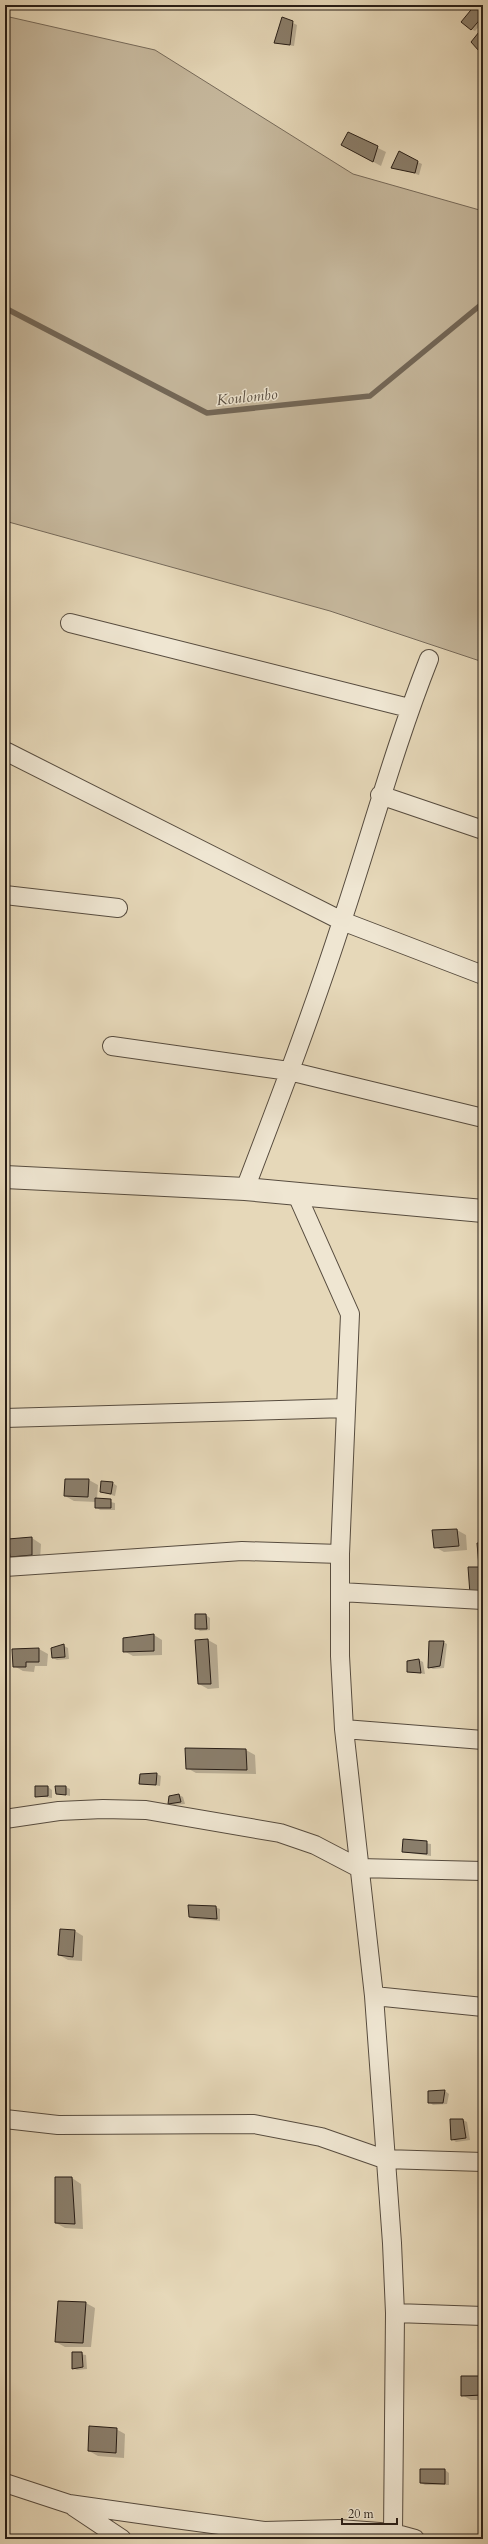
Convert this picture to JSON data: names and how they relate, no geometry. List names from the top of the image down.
{
  "water": ["Koulombo"],
  "scale_bar": "20 m"
}
